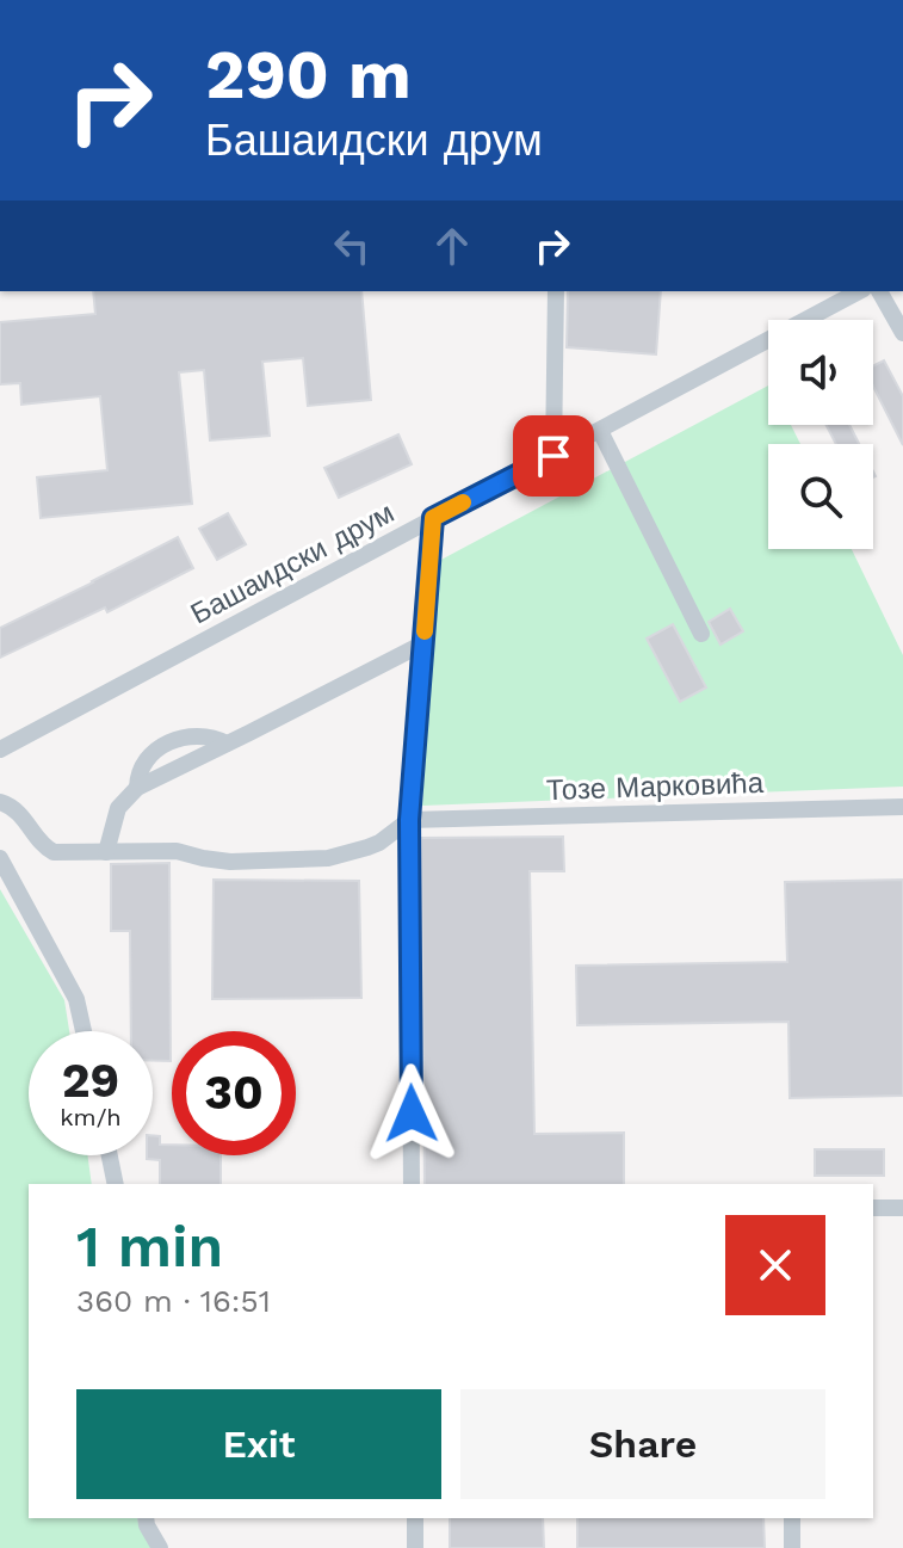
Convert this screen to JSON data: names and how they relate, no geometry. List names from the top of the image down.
{
  "streets": {
    "street": ["Башаидски друм", "Тозе Марковића"]
  },
  "page": {
    "turn": ["290 m", "Башаидски друм"],
    "speed": "29 km/h",
    "limit": "30",
    "heading": ["1 min", "360 m · 16:51"],
    "buttons": ["Exit", "Share"]
  }
}
